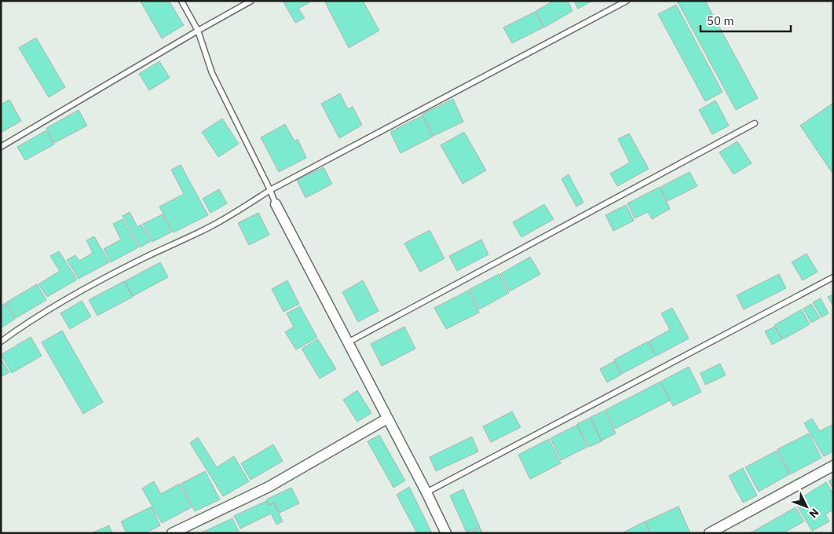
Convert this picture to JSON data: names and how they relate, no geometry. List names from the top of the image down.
{
  "scale_bar": "50 m",
  "north": "bottom right"
}
